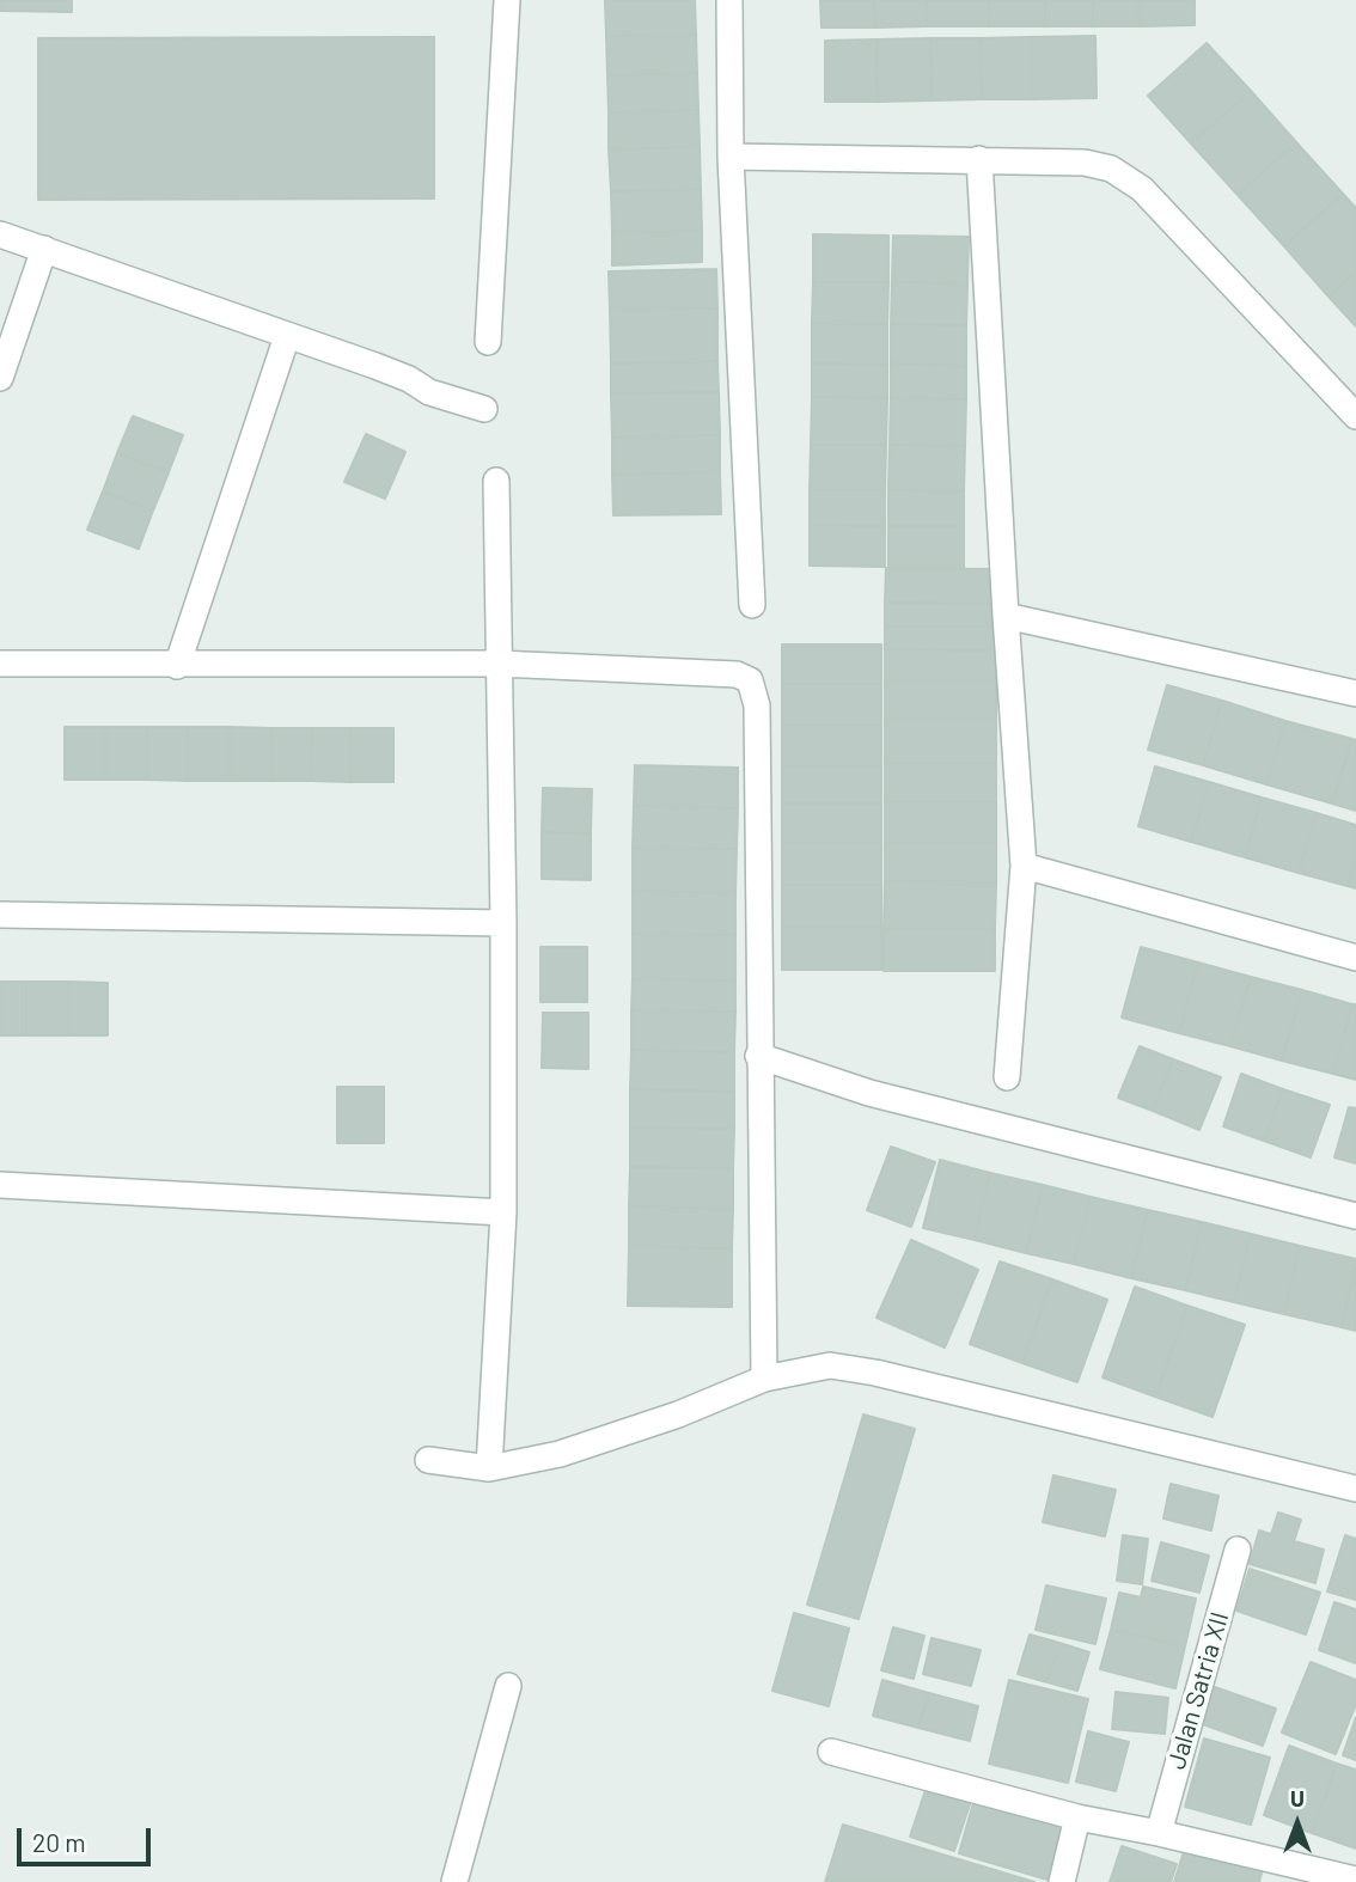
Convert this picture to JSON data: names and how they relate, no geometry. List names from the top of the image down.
{
  "streets": {
    "street": ["Jalan Satria XII"]
  },
  "scale_bar": "20 m",
  "north": "top"
}
